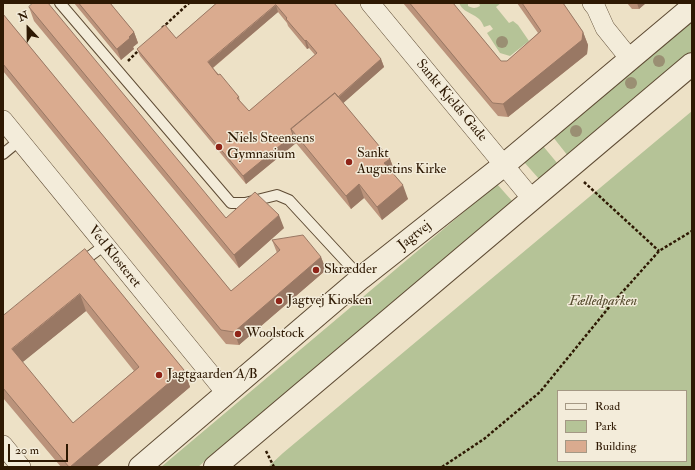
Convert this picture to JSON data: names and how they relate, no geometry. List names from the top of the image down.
{
  "streets": {
    "street": ["Sankt Kjelds Gade", "Jagtvej", "Ved Klosteret"]
  },
  "crossings": [
    ["Sankt Kjelds Gade", "Jagtvej"],
    ["Jagtvej", "Ved Klosteret"]
  ],
  "parks": ["Fælledparken"],
  "places": [
    "Niels Steensens Gymnasium",
    "Sankt Augustins Kirke",
    "Skrædder",
    "Jagtvej Kiosken",
    "Woolstock",
    "Jagtgaarden A/B"
  ],
  "legend": ["Road", "Park", "Building"],
  "scale_bar": "20 m",
  "north": "top"
}
